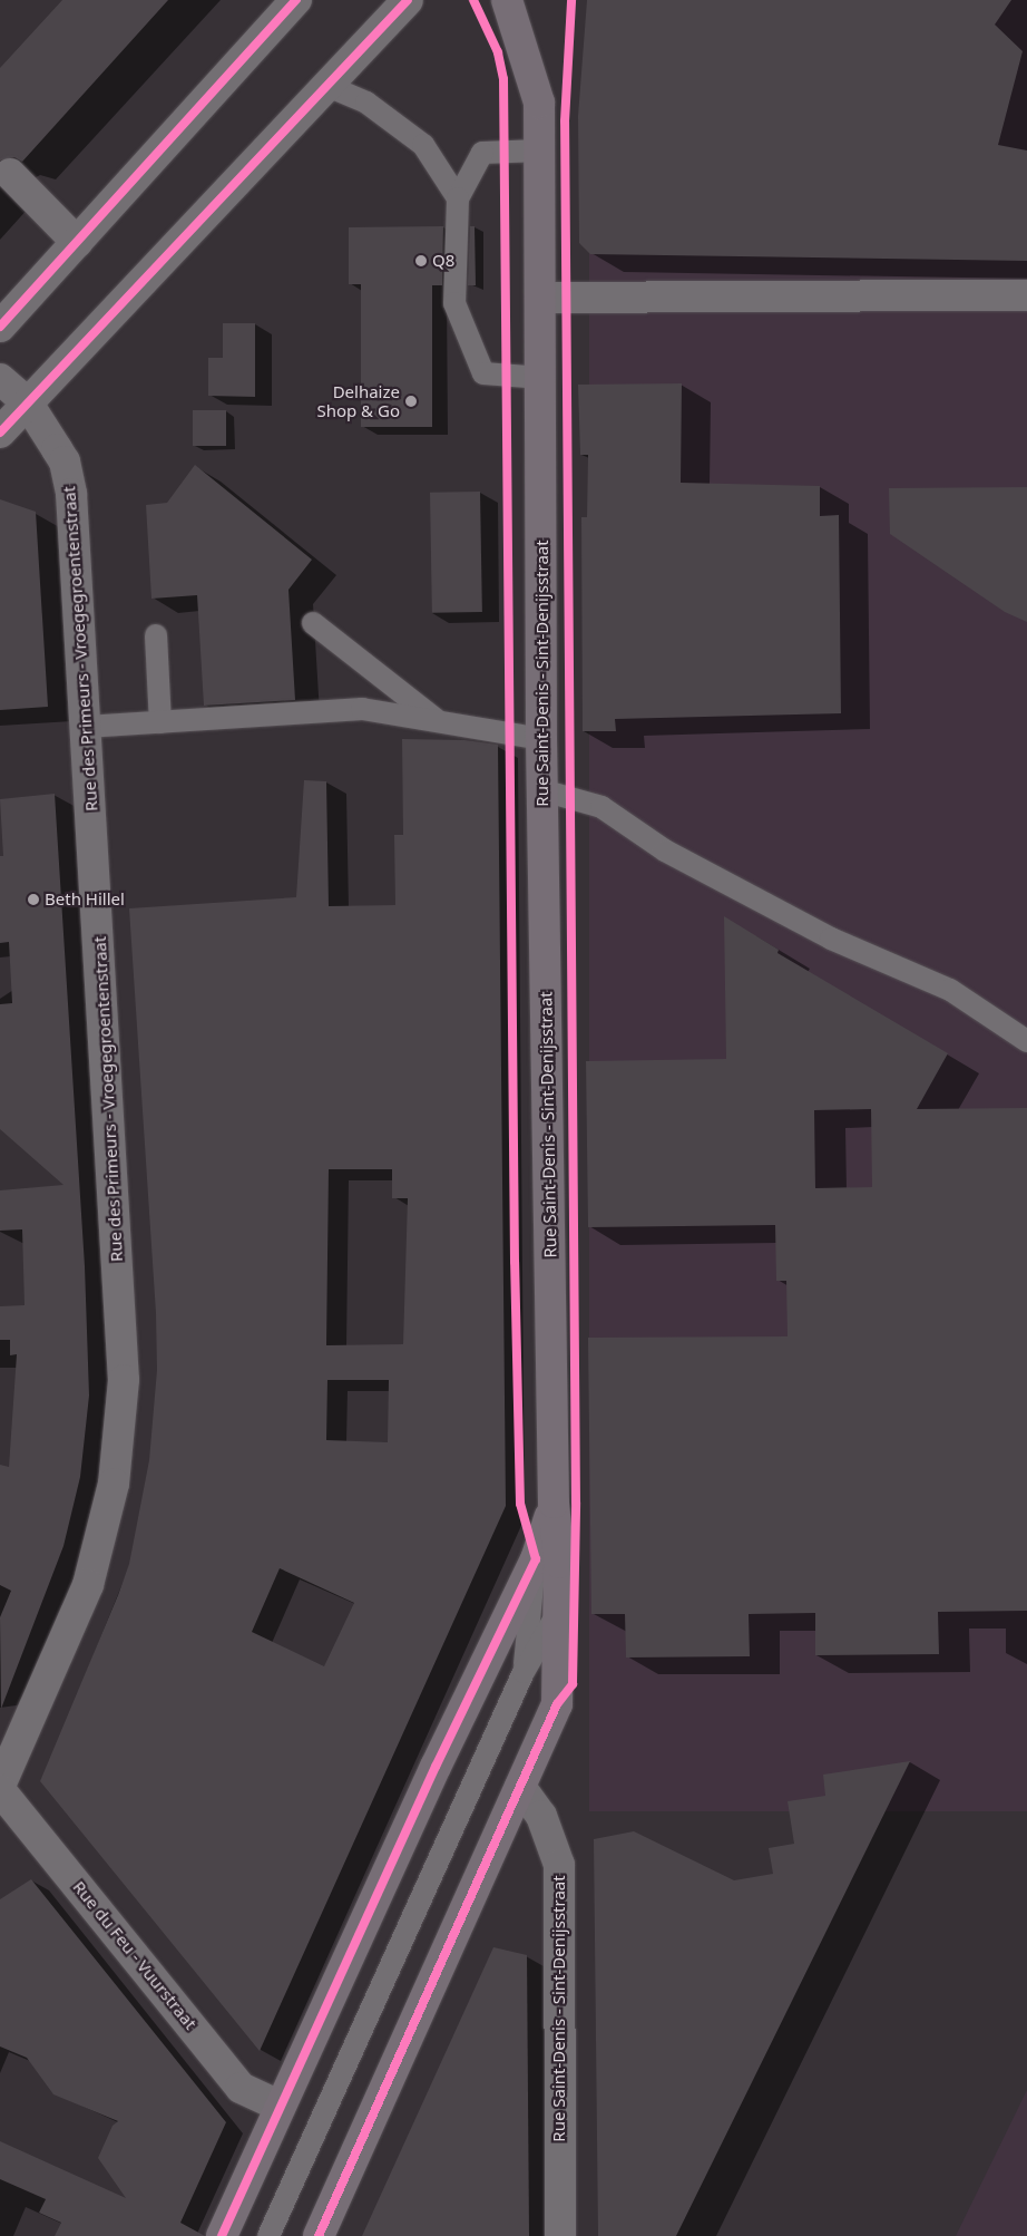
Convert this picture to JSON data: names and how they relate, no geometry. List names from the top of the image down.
{
  "streets": {
    "main road": ["Rue Saint-Denis - Sint-Denijsstraat"],
    "street": ["Rue des Primeurs - Vroegegroentenstraat", "Rue du Feu - Vuurstraat"]
  },
  "crossings": [
    ["Rue des Primeurs - Vroegegroentenstraat", "Rue du Feu - Vuurstraat"]
  ],
  "places": ["Q8", "Delhaize Shop & Go", "Beth Hillel"]
}
